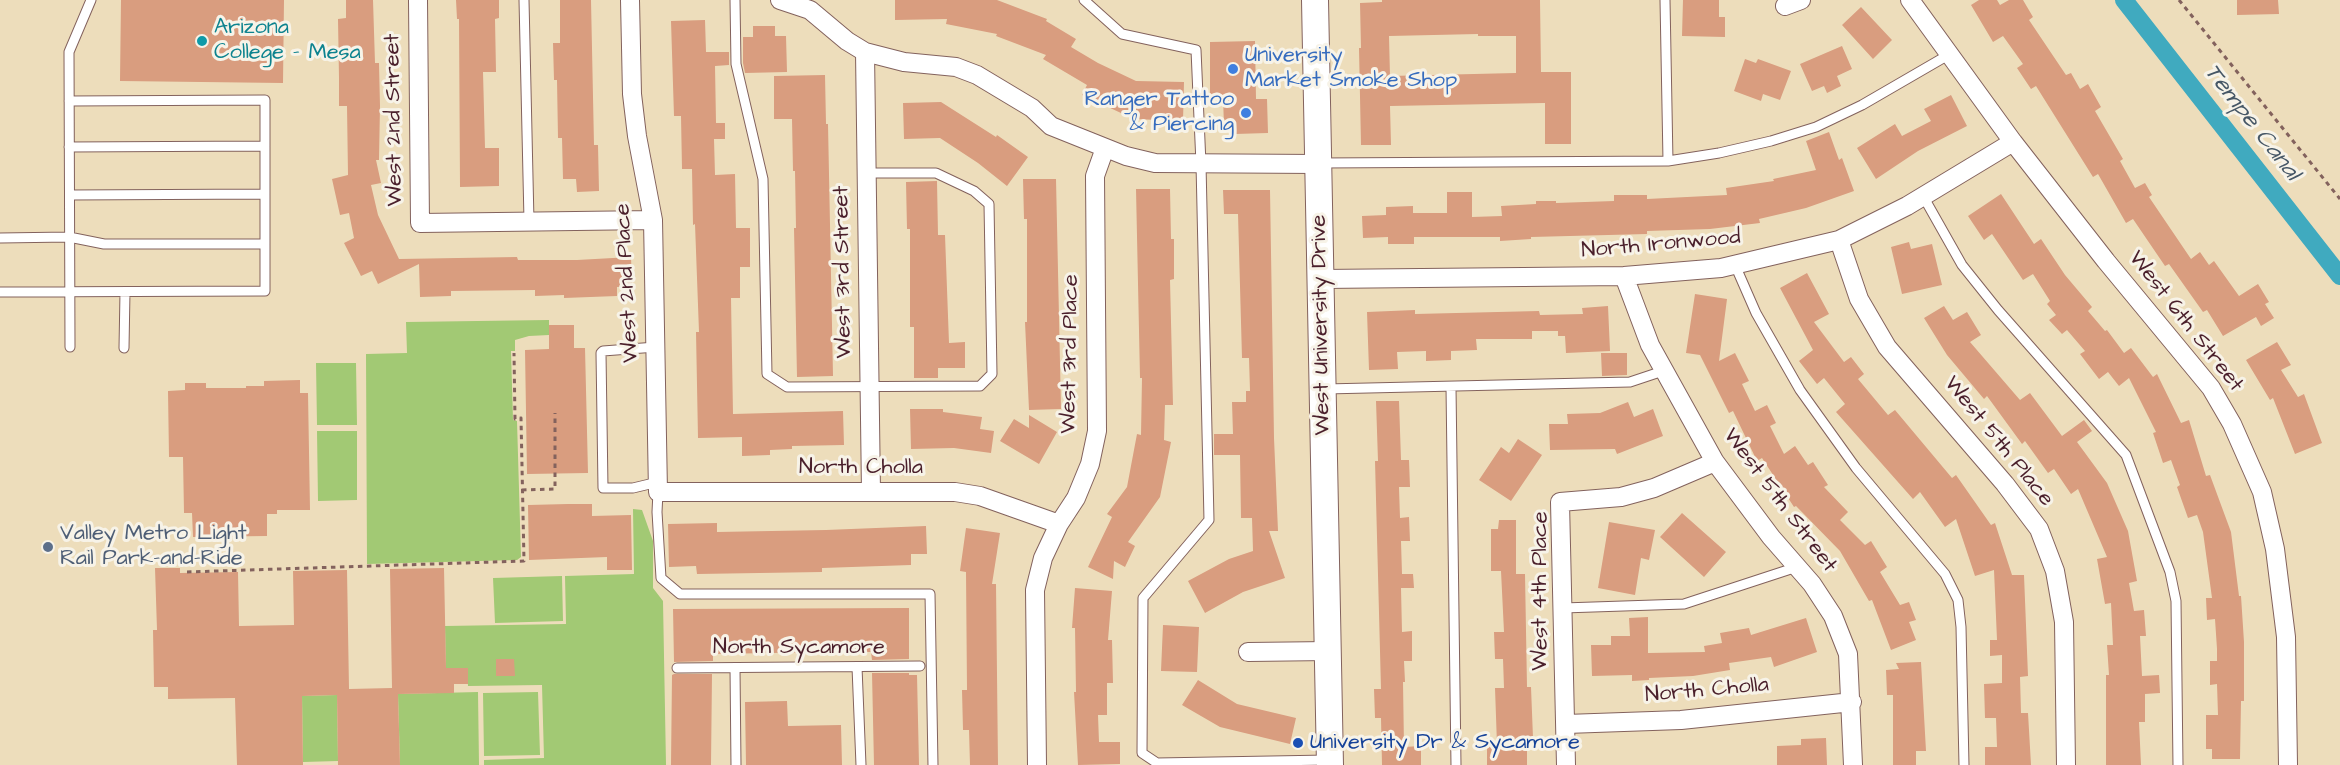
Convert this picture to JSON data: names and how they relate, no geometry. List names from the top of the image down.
{
  "streets": {
    "main road": ["West University Drive"],
    "street": [
      "West 2nd Street",
      "North Ironwood",
      "West 3rd Street",
      "West 2nd Place",
      "West 6th Street",
      "West 3rd Place",
      "West 5th Place",
      "North Cholla",
      "West 5th Street",
      "West 4th Place"
    ],
    "lane": ["North Sycamore"]
  },
  "crossings": [
    ["West 2nd Street", "West 2nd Place"],
    ["North Ironwood", "West 6th Street"],
    ["North Ironwood", "West University Drive"],
    ["North Ironwood", "West 5th Place"],
    ["North Ironwood", "West 5th Street"],
    ["West 3rd Street", "North Cholla"],
    ["West 2nd Place", "North Cholla"],
    ["West 3rd Place", "North Cholla"],
    ["North Cholla", "West 5th Street"],
    ["North Cholla", "West 4th Place"],
    ["West 5th Street", "West 4th Place"]
  ],
  "water": ["Tempe Canal"],
  "places": [
    "Arizona College - Mesa",
    "University Market Smoke Shop",
    "Ranger Tattoo & Piercing",
    "Valley Metro Light Rail Park-and-Ride",
    "University Dr & Sycamore"
  ]
}
